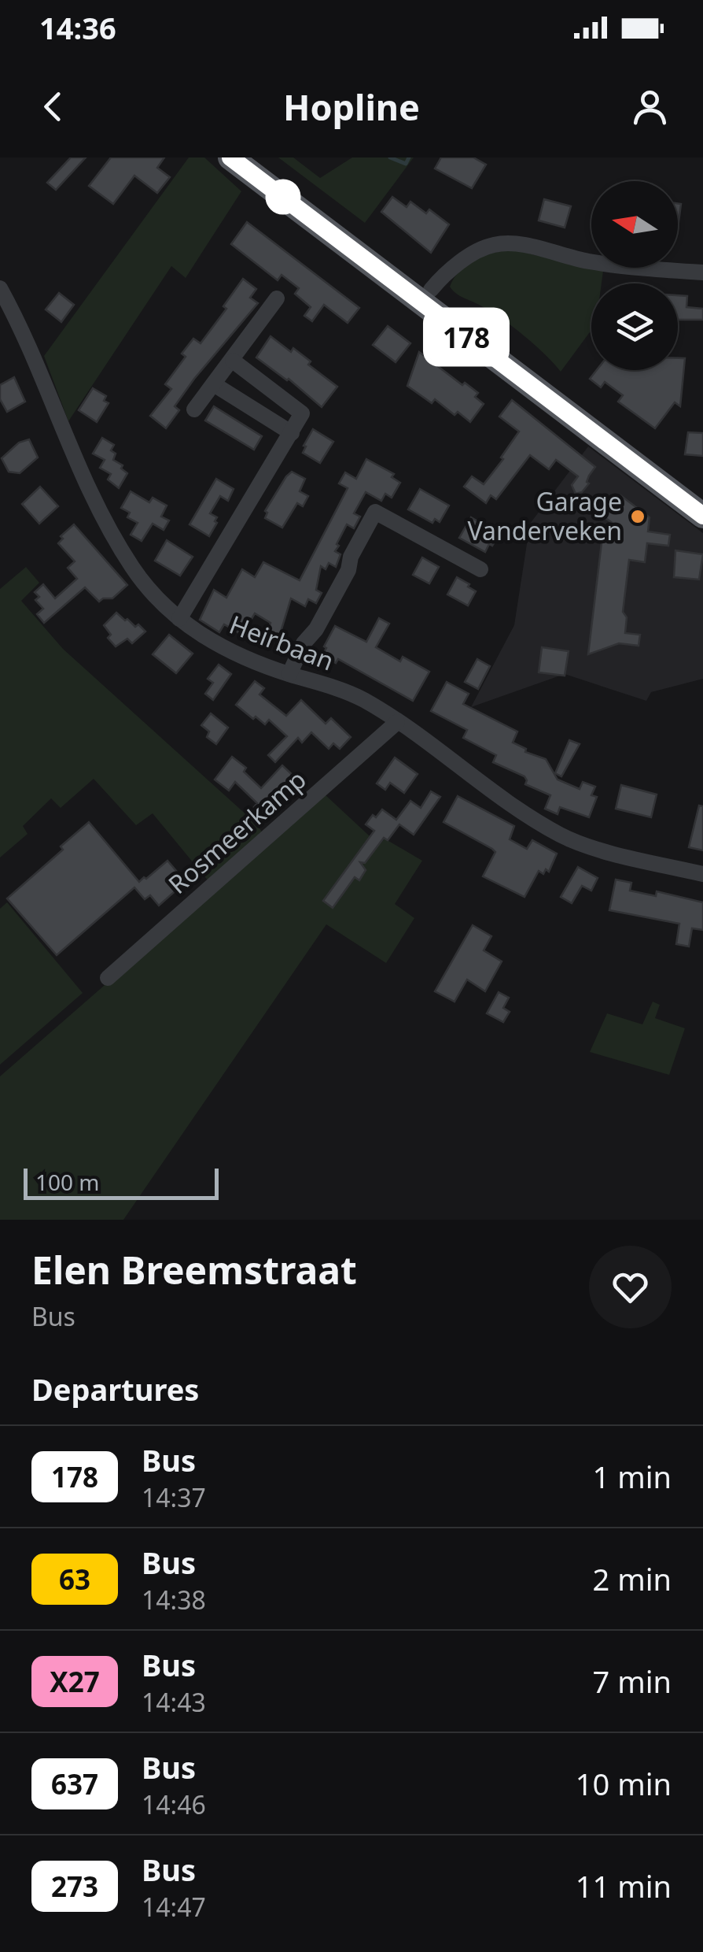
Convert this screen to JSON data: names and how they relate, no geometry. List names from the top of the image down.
{
  "streets": {
    "street": ["Heirbaan", "Rosmeerkamp"]
  },
  "crossings": [
    ["Heirbaan", "Rosmeerkamp"]
  ],
  "places": ["Garage Vanderveken"],
  "lines": ["bus line 178"],
  "scale_bar": "100 m",
  "north": "left",
  "page": {
    "status": "14:36",
    "header": "Hopline",
    "on_map": "178",
    "scale": "100 m",
    "heading": [
      ["Elen Breemstraat", "Bus"],
      "Departures"
    ],
    "list": [
      {
        "mark": "178",
        "name": "Bus",
        "note": "14:37",
        "value": "1 min"
      },
      {
        "mark": "63",
        "name": "Bus",
        "note": "14:38",
        "value": "2 min"
      },
      {
        "mark": "X27",
        "name": "Bus",
        "note": "14:43",
        "value": "7 min"
      },
      {
        "mark": "637",
        "name": "Bus",
        "note": "14:46",
        "value": "10 min"
      },
      {
        "mark": "273",
        "name": "Bus",
        "note": "14:47",
        "value": "11 min"
      }
    ]
  }
}
